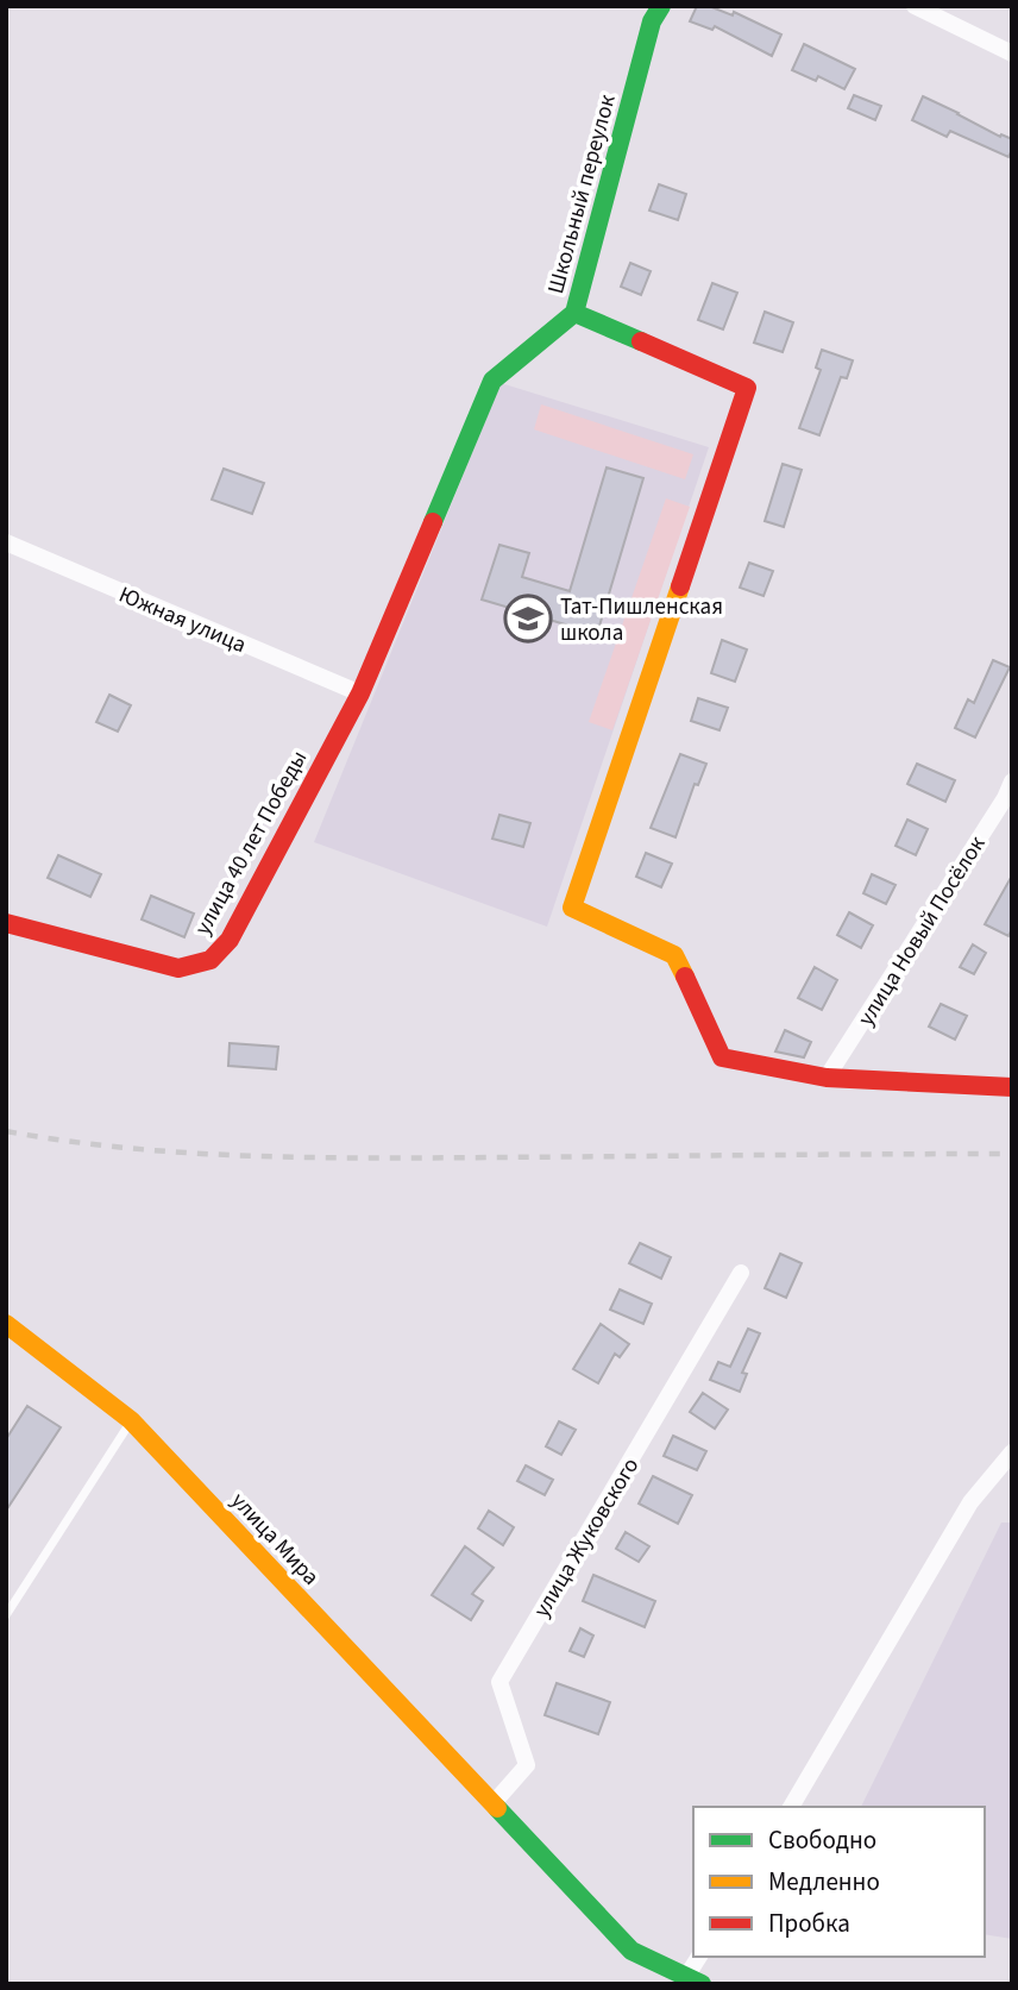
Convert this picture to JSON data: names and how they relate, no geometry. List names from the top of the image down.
{
  "streets": {
    "street": [
      "Школьный переулок",
      "Южная улица",
      "улица 40 лет Победы",
      "улица Новый Посёлок",
      "улица Жуковского",
      "улица Мира"
    ]
  },
  "crossings": [
    ["Школьный переулок", "улица 40 лет Победы"],
    ["Школьный переулок", "улица Новый Посёлок"],
    ["Южная улица", "улица 40 лет Победы"],
    ["улица Жуковского", "улица Мира"]
  ],
  "places": {
    "school or university": ["Тат-Пишленская школа"]
  },
  "legend": ["Свободно", "Медленно", "Пробка"]
}
